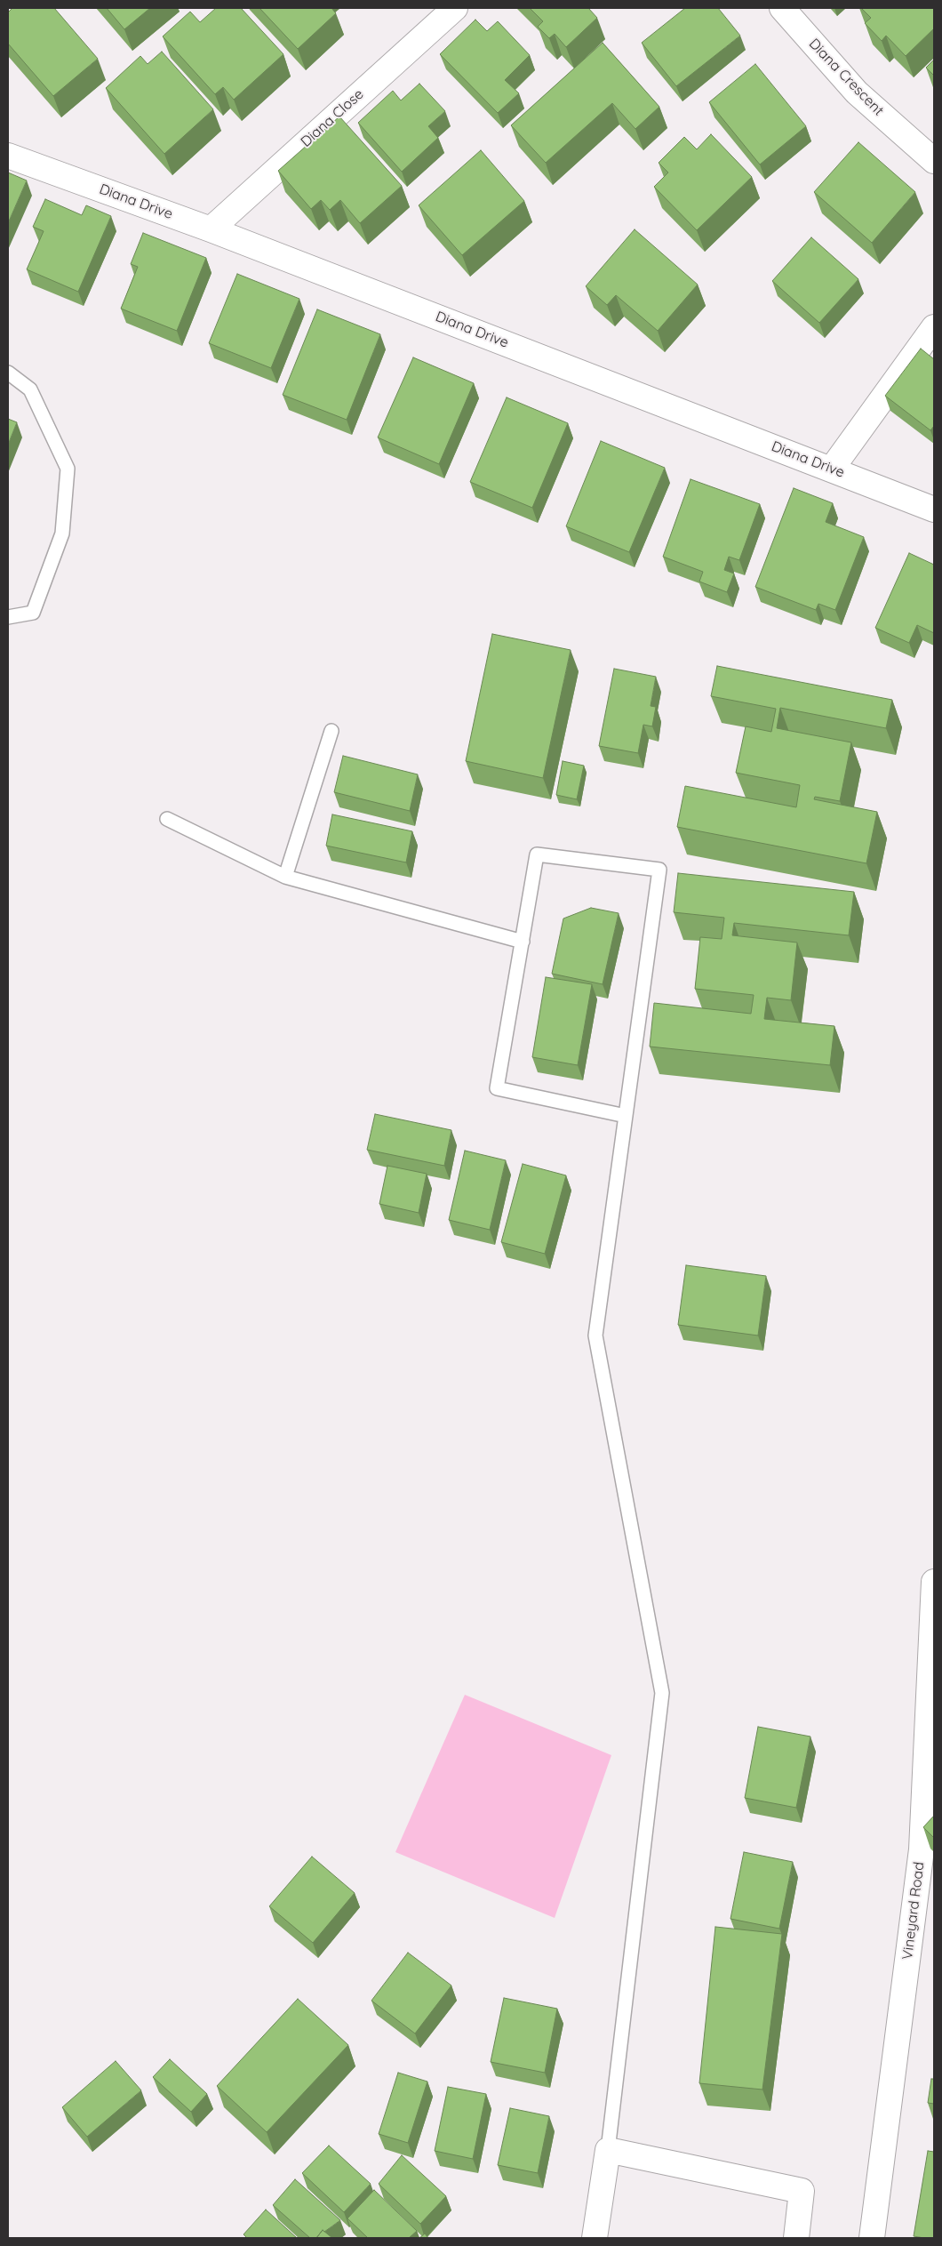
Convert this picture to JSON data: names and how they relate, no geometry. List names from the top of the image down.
{
  "streets": {
    "street": [
      "Diana Crescent",
      "Diana Close",
      "Diana Drive",
      "Vineyard Road"
    ]
  },
  "crossings": [
    ["Diana Close", "Diana Drive"]
  ]
}
